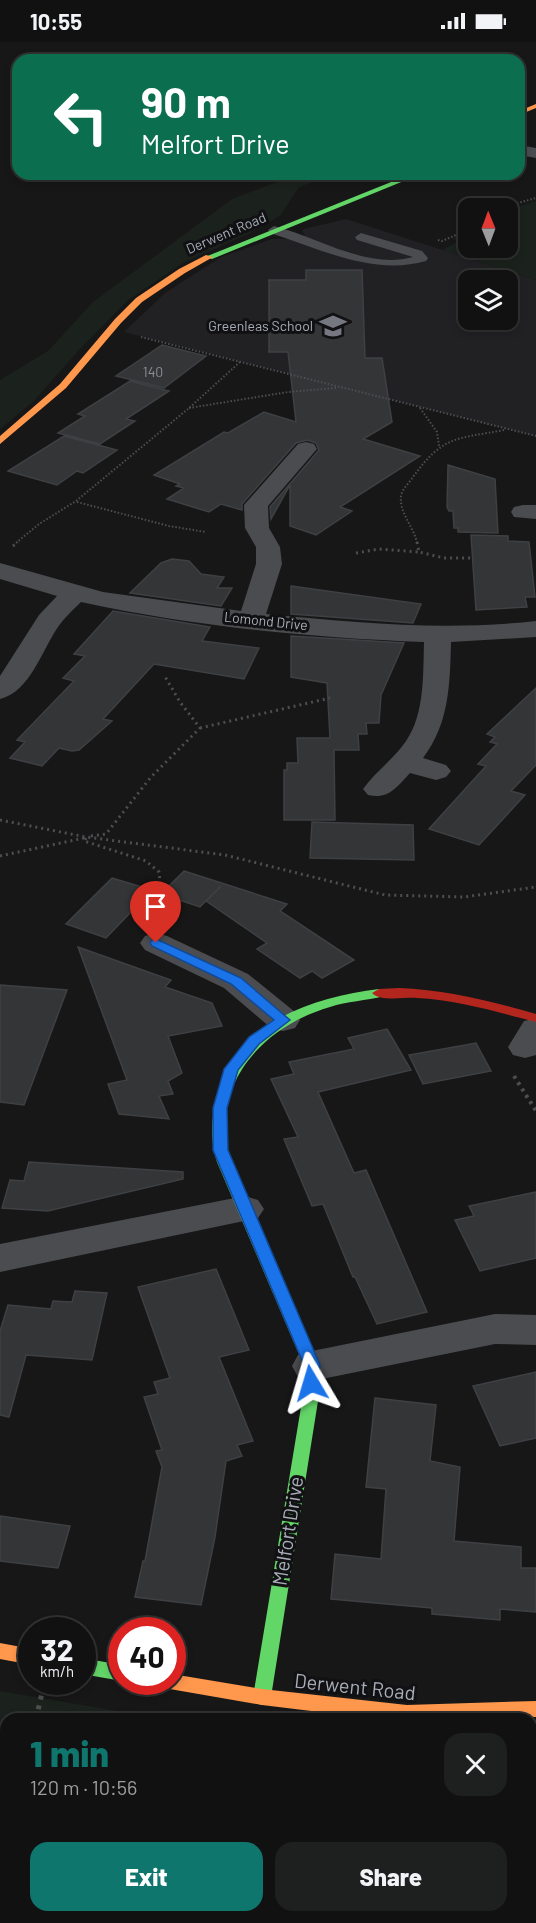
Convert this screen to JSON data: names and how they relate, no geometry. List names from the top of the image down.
{
  "streets": {
    "street": ["Derwent Road", "Lomond Drive", "Melfort Drive"]
  },
  "crossings": [
    ["Derwent Road", "Melfort Drive"]
  ],
  "places": {
    "school or university": ["Greenleas School"]
  },
  "house_numbers": ["140"],
  "north": "top",
  "page": {
    "status": "10:55",
    "turn": ["90 m", "Melfort Drive"],
    "speed": "32 km/h",
    "limit": "40",
    "heading": ["1 min", "120 m · 10:56"],
    "buttons": ["Exit", "Share"]
  }
}
